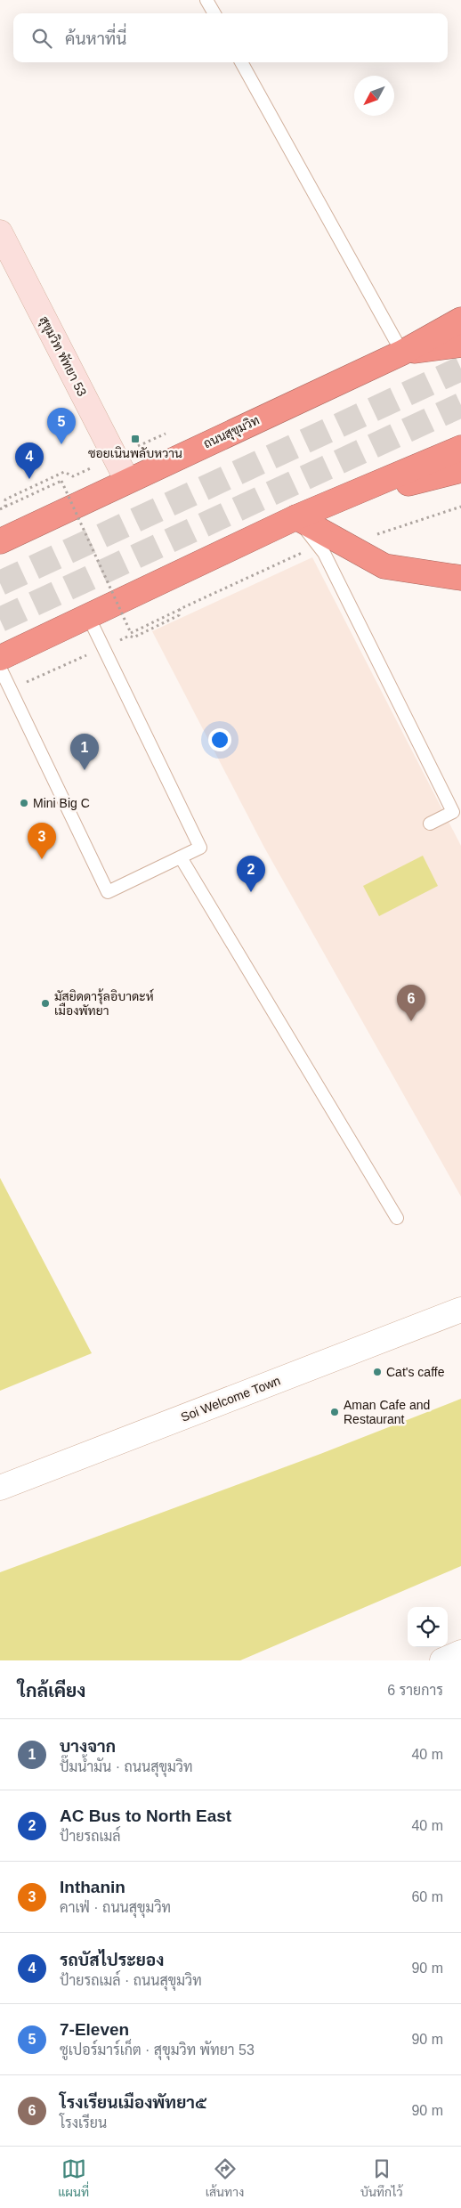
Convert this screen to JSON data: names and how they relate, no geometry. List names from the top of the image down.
{
  "streets": {
    "highway": ["ถนนสุขุมวิท"],
    "street": ["สุขุมวิท พัทยา 53", "Soi Welcome Town"]
  },
  "crossings": [
    ["สุขุมวิท พัทยา 53", "ถนนสุขุมวิท"]
  ],
  "places": {
    "transit": ["ซอยเนินพลับหวาน"],
    "other": [
      "Mini Big C",
      "มัสยิดดารุ้ลอิบาดะห์ เมืองพัทยา",
      "Cat's caffe",
      "Aman Cafe and Restaurant"
    ]
  },
  "north": "bottom left",
  "page": {
    "search": "ค้นหาที่นี่",
    "pins": [
      "5",
      "4",
      "1",
      "3",
      "2",
      "6"
    ],
    "heading": ["ใกล้เคียง", "6 รายการ"],
    "list": [
      {
        "mark": "1",
        "name": "บางจาก",
        "note": "ปั๊มน้ำมัน · ถนนสุขุมวิท",
        "value": "40 m"
      },
      {
        "mark": "2",
        "name": "AC Bus to North East",
        "note": "ป้ายรถเมล์",
        "value": "40 m"
      },
      {
        "mark": "3",
        "name": "Inthanin",
        "note": "คาเฟ่ · ถนนสุขุมวิท",
        "value": "60 m"
      },
      {
        "mark": "4",
        "name": "รถบัสไประยอง",
        "note": "ป้ายรถเมล์ · ถนนสุขุมวิท",
        "value": "90 m"
      },
      {
        "mark": "5",
        "name": "7-Eleven",
        "note": "ซูเปอร์มาร์เก็ต · สุขุมวิท พัทยา 53",
        "value": "90 m"
      },
      {
        "mark": "6",
        "name": "โรงเรียนเมืองพัทยา๕",
        "note": "โรงเรียน",
        "value": "90 m"
      }
    ],
    "nav": ["แผนที่", "เส้นทาง", "บันทึกไว้"]
  }
}
